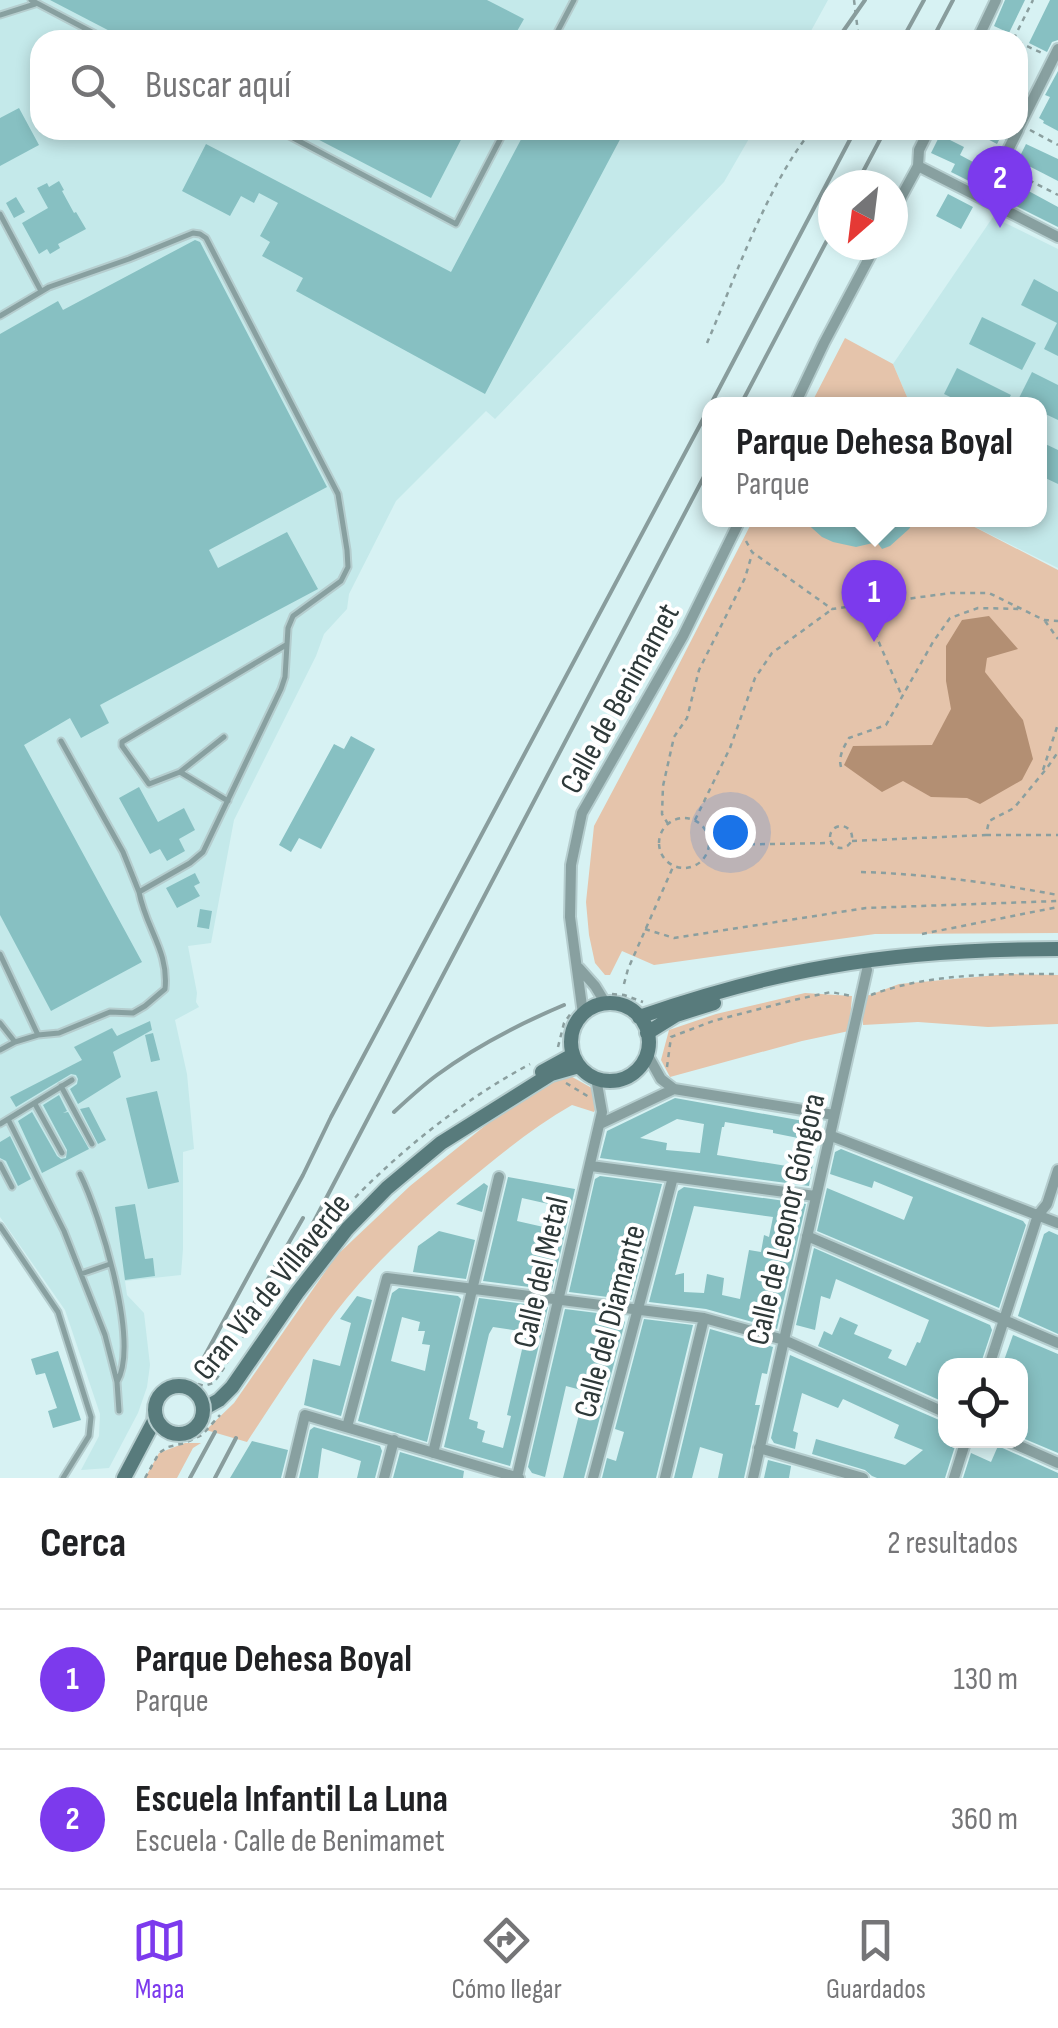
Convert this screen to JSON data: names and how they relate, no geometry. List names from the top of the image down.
{
  "streets": {
    "street": [
      "Calle de Benimamet",
      "Calle de Leonor Góngora",
      "Calle del Metal",
      "Gran Vía de Villaverde",
      "Calle del Diamante"
    ]
  },
  "crossings": [
    ["Calle de Benimamet", "Calle del Metal"],
    ["Calle de Benimamet", "Gran Vía de Villaverde"],
    ["Calle del Metal", "Gran Vía de Villaverde"]
  ],
  "north": "bottom left",
  "page": {
    "search": "Buscar aquí",
    "pins": ["2", "1"],
    "popup": ["Parque Dehesa Boyal", "Parque"],
    "heading": ["Cerca", "2 resultados"],
    "list": [
      {
        "mark": "1",
        "name": "Parque Dehesa Boyal",
        "note": "Parque",
        "value": "130 m"
      },
      {
        "mark": "2",
        "name": "Escuela Infantil La Luna",
        "note": "Escuela · Calle de Benimamet",
        "value": "360 m"
      }
    ],
    "nav": ["Mapa", "Cómo llegar", "Guardados"]
  }
}
